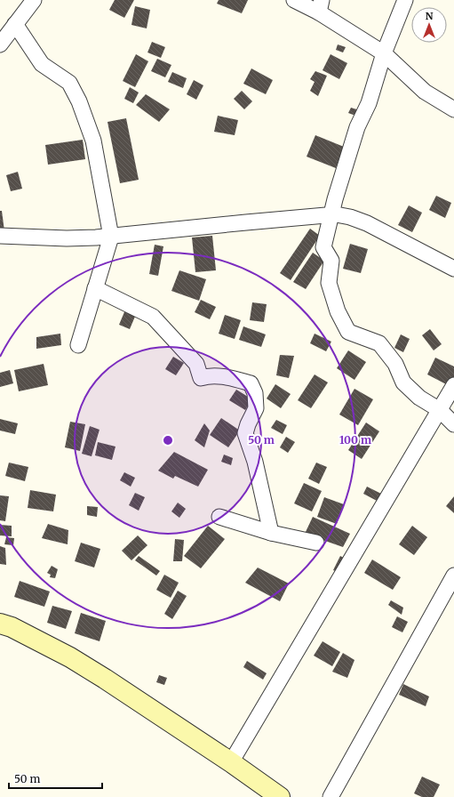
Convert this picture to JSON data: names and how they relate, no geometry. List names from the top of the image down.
{
  "scale_bar": "50 m",
  "north": "top",
  "rings": ["50 m", "100 m"]
}
